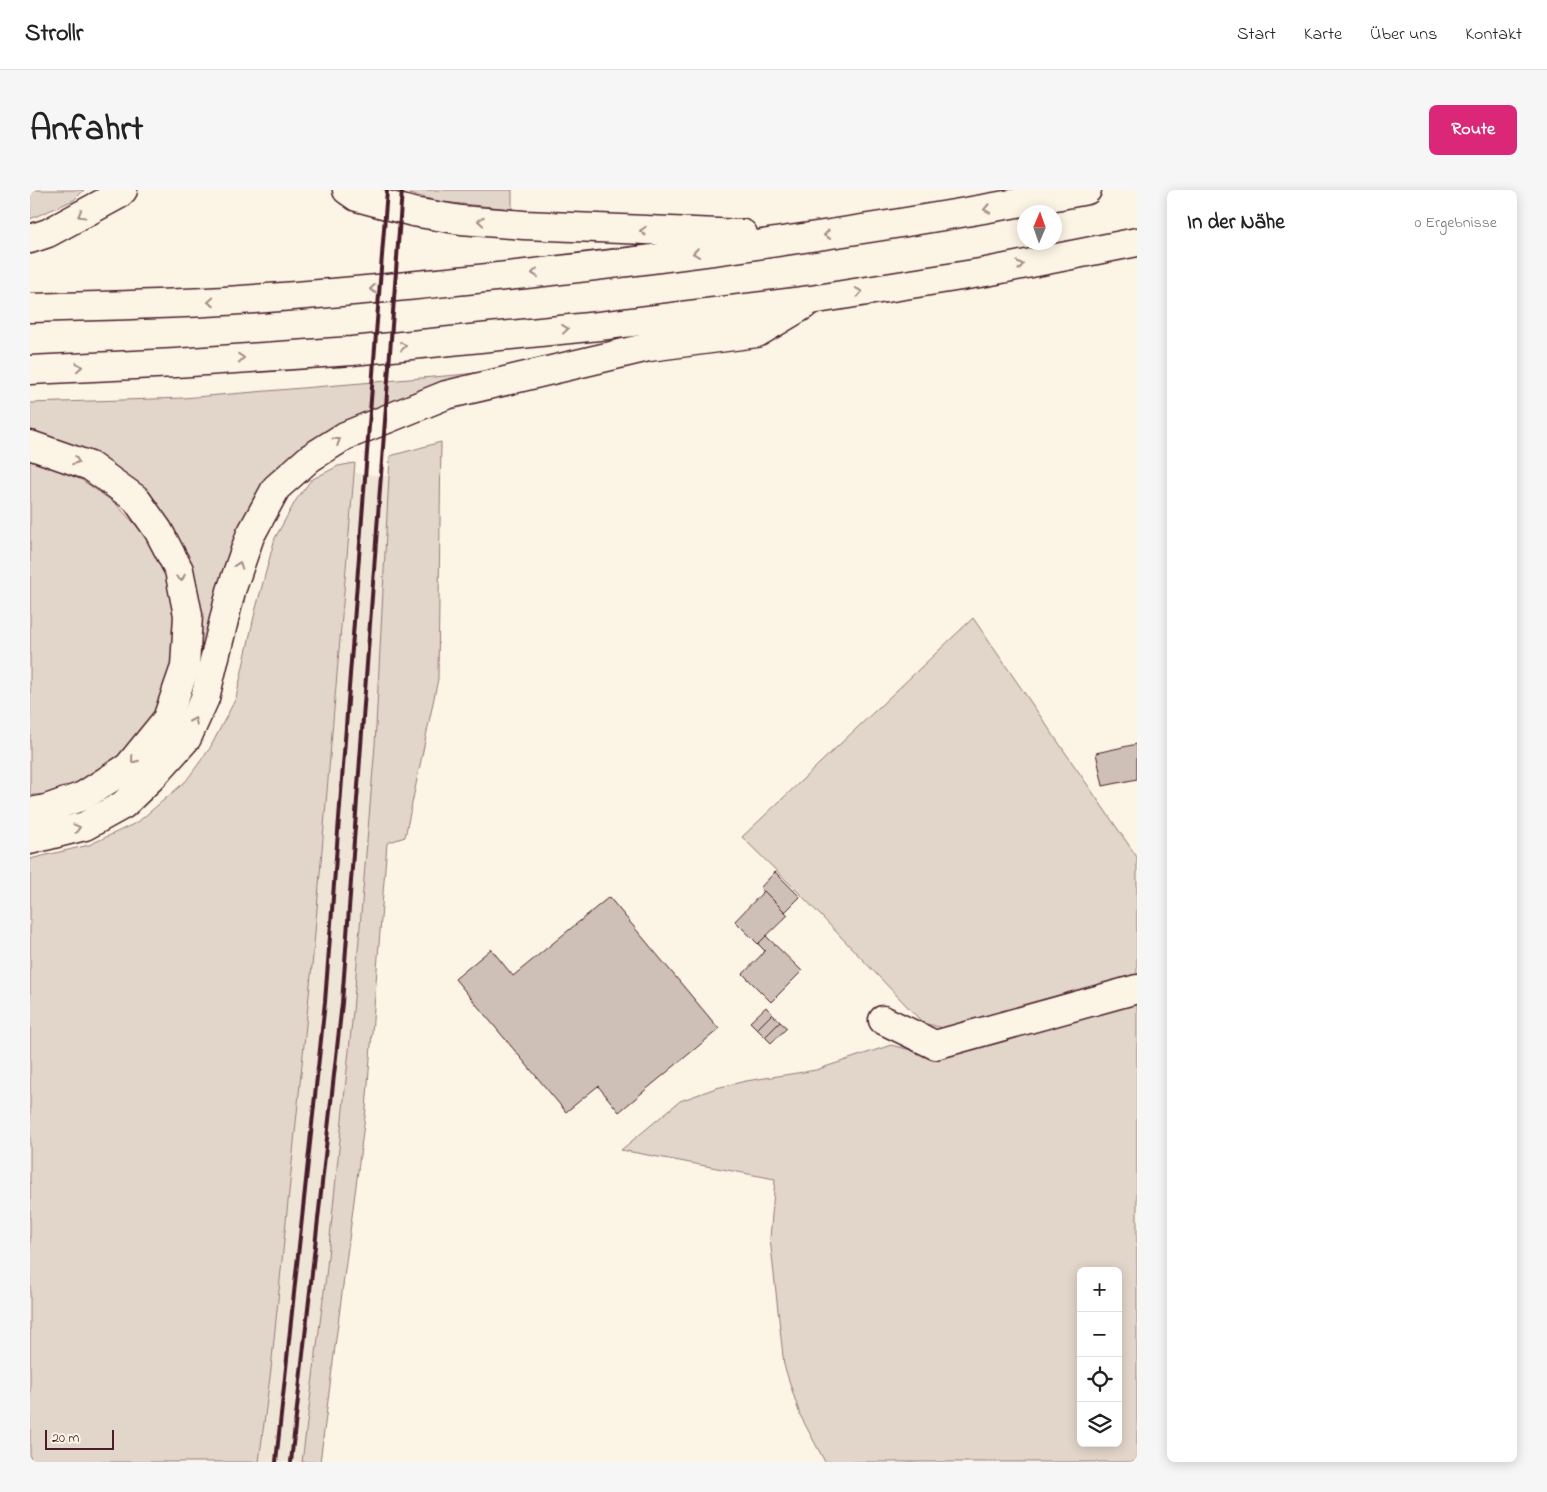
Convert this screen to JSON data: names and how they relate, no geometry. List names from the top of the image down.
{
  "scale_bar": "20 m",
  "north": "top",
  "page": {
    "header": "Strollr",
    "nav": [
      "Start",
      "Karte",
      "Über uns",
      "Kontakt"
    ],
    "title": "Anfahrt",
    "buttons": "Route",
    "heading": ["In der Nähe", "0 Ergebnisse"],
    "map_buttons": ["+", "−"],
    "scale": "20 m"
  }
}
